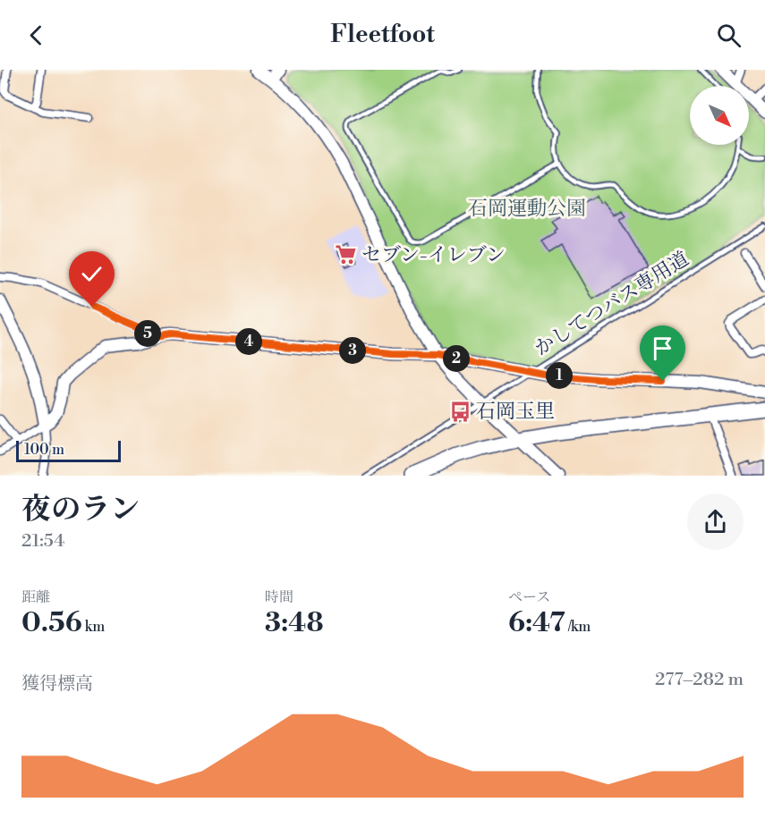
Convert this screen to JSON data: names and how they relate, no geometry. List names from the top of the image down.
{
  "streets": {
    "lane": ["かしてつバス専用道"]
  },
  "parks": ["石岡運動公園"],
  "places": {
    "supermarket": ["セブン-イレブン"],
    "bus stop": ["石岡玉里"]
  },
  "scale_bar": "100 m",
  "north": "bottom right",
  "page": {
    "header": "Fleetfoot",
    "pins": [
      "5",
      "4",
      "3",
      "2",
      "1"
    ],
    "scale": "100 m",
    "heading": ["夜のラン", "21:54"],
    "stats": [
      ["距離", "0.56 km"],
      ["時間", "3:48"],
      ["ペース", "6:47 /km"]
    ],
    "chart": ["獲得標高", "277–282 m"]
  }
}
